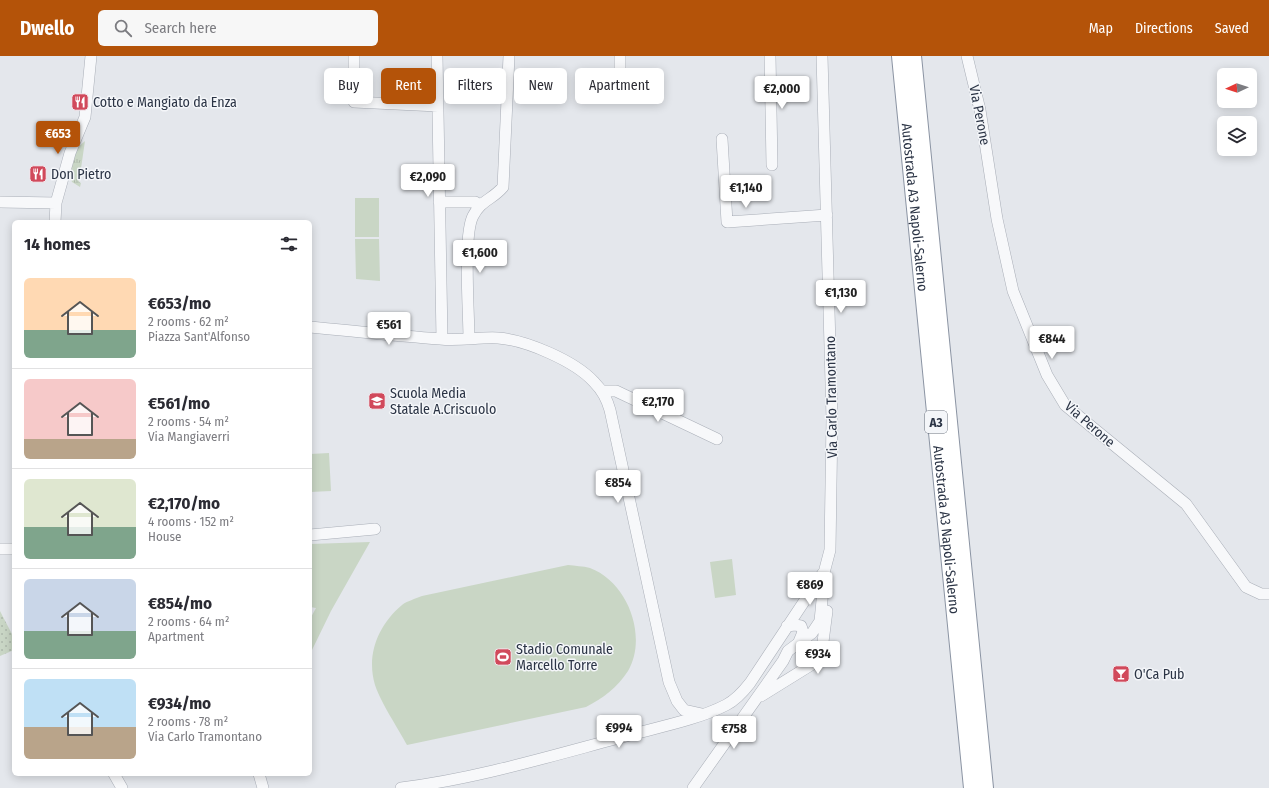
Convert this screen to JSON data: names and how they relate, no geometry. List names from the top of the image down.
{
  "streets": {
    "highway": ["Autostrada A3 Napoli-Salerno", "A3"],
    "street": ["Via Perone", "Via Carlo Tramontano"]
  },
  "places": {
    "restaurant": ["Cotto e Mangiato da Enza", "Don Pietro"],
    "school or university": ["Scuola Media Statale A.Criscuolo"],
    "sports": ["Stadio Comunale Marcello Torre"],
    "bar": ["O'Ca Pub"]
  },
  "north": "left",
  "page": {
    "header": "Dwello",
    "search": "Search here",
    "nav": ["Map", "Directions", "Saved"],
    "chip": [
      "Buy",
      "Rent",
      "Filters",
      "New",
      "Apartment"
    ],
    "price": [
      "€2,000",
      "€653",
      "€2,090",
      "€1,140",
      "€1,600",
      "€1,130",
      "€561",
      "€844",
      "€2,170",
      "€854",
      "€869",
      "€934",
      "€994",
      "€758"
    ],
    "heading": "14 homes",
    "list": [
      {
        "name": "€653/mo",
        "note": "2 rooms · 62 m² · Piazza Sant'Alfonso"
      },
      {
        "name": "€561/mo",
        "note": "2 rooms · 54 m² · Via Mangiaverri"
      },
      {
        "name": "€2,170/mo",
        "note": "4 rooms · 152 m² · House"
      },
      {
        "name": "€854/mo",
        "note": "2 rooms · 64 m² · Apartment"
      },
      {
        "name": "€934/mo",
        "note": "2 rooms · 78 m² · Via Carlo Tramontano"
      }
    ]
  }
}
